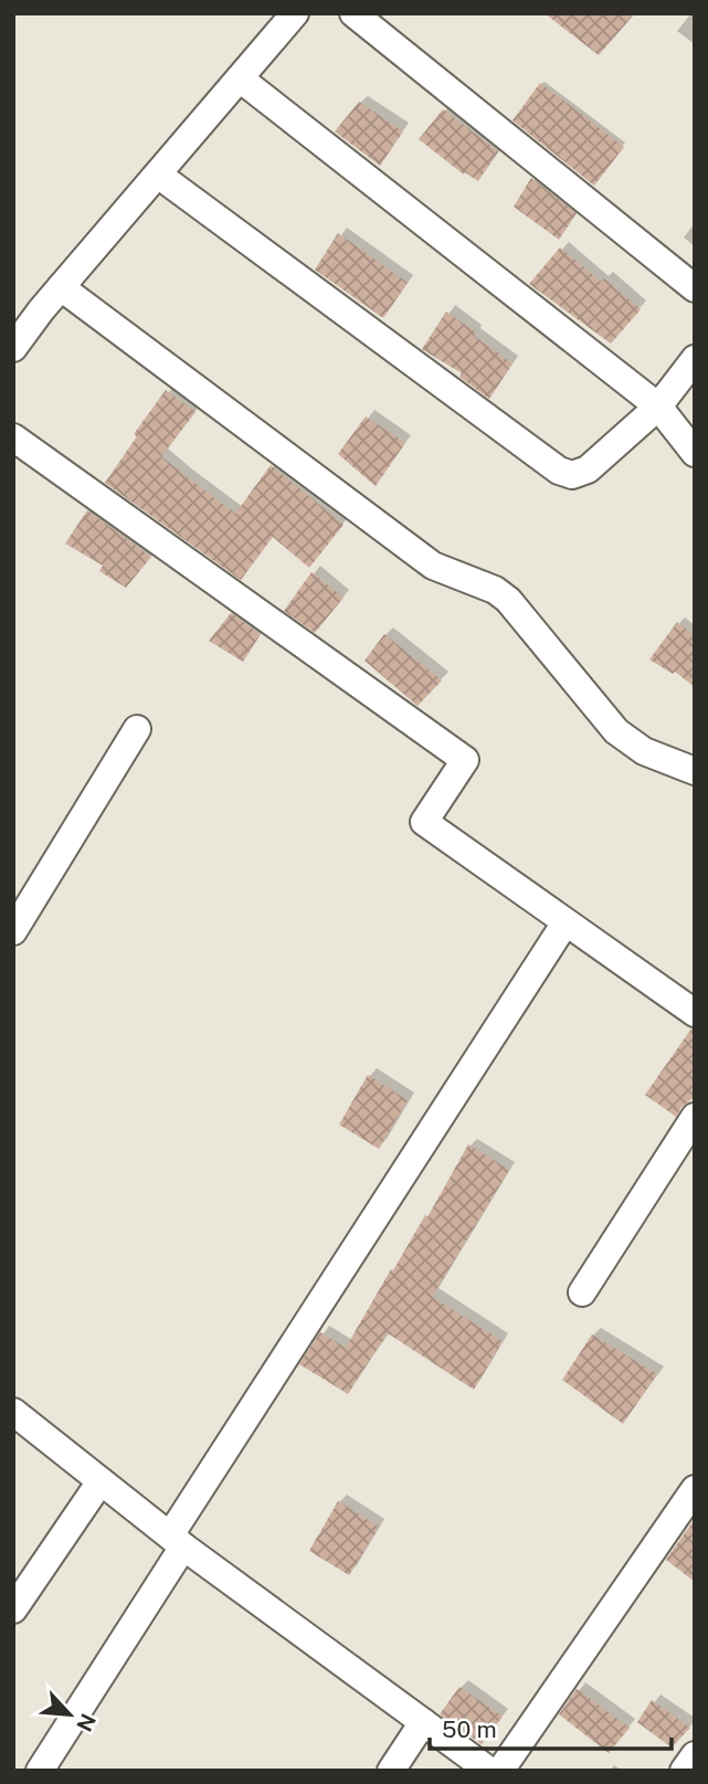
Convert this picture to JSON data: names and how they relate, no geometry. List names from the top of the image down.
{
  "scale_bar": "50 m",
  "north": "bottom right"
}
